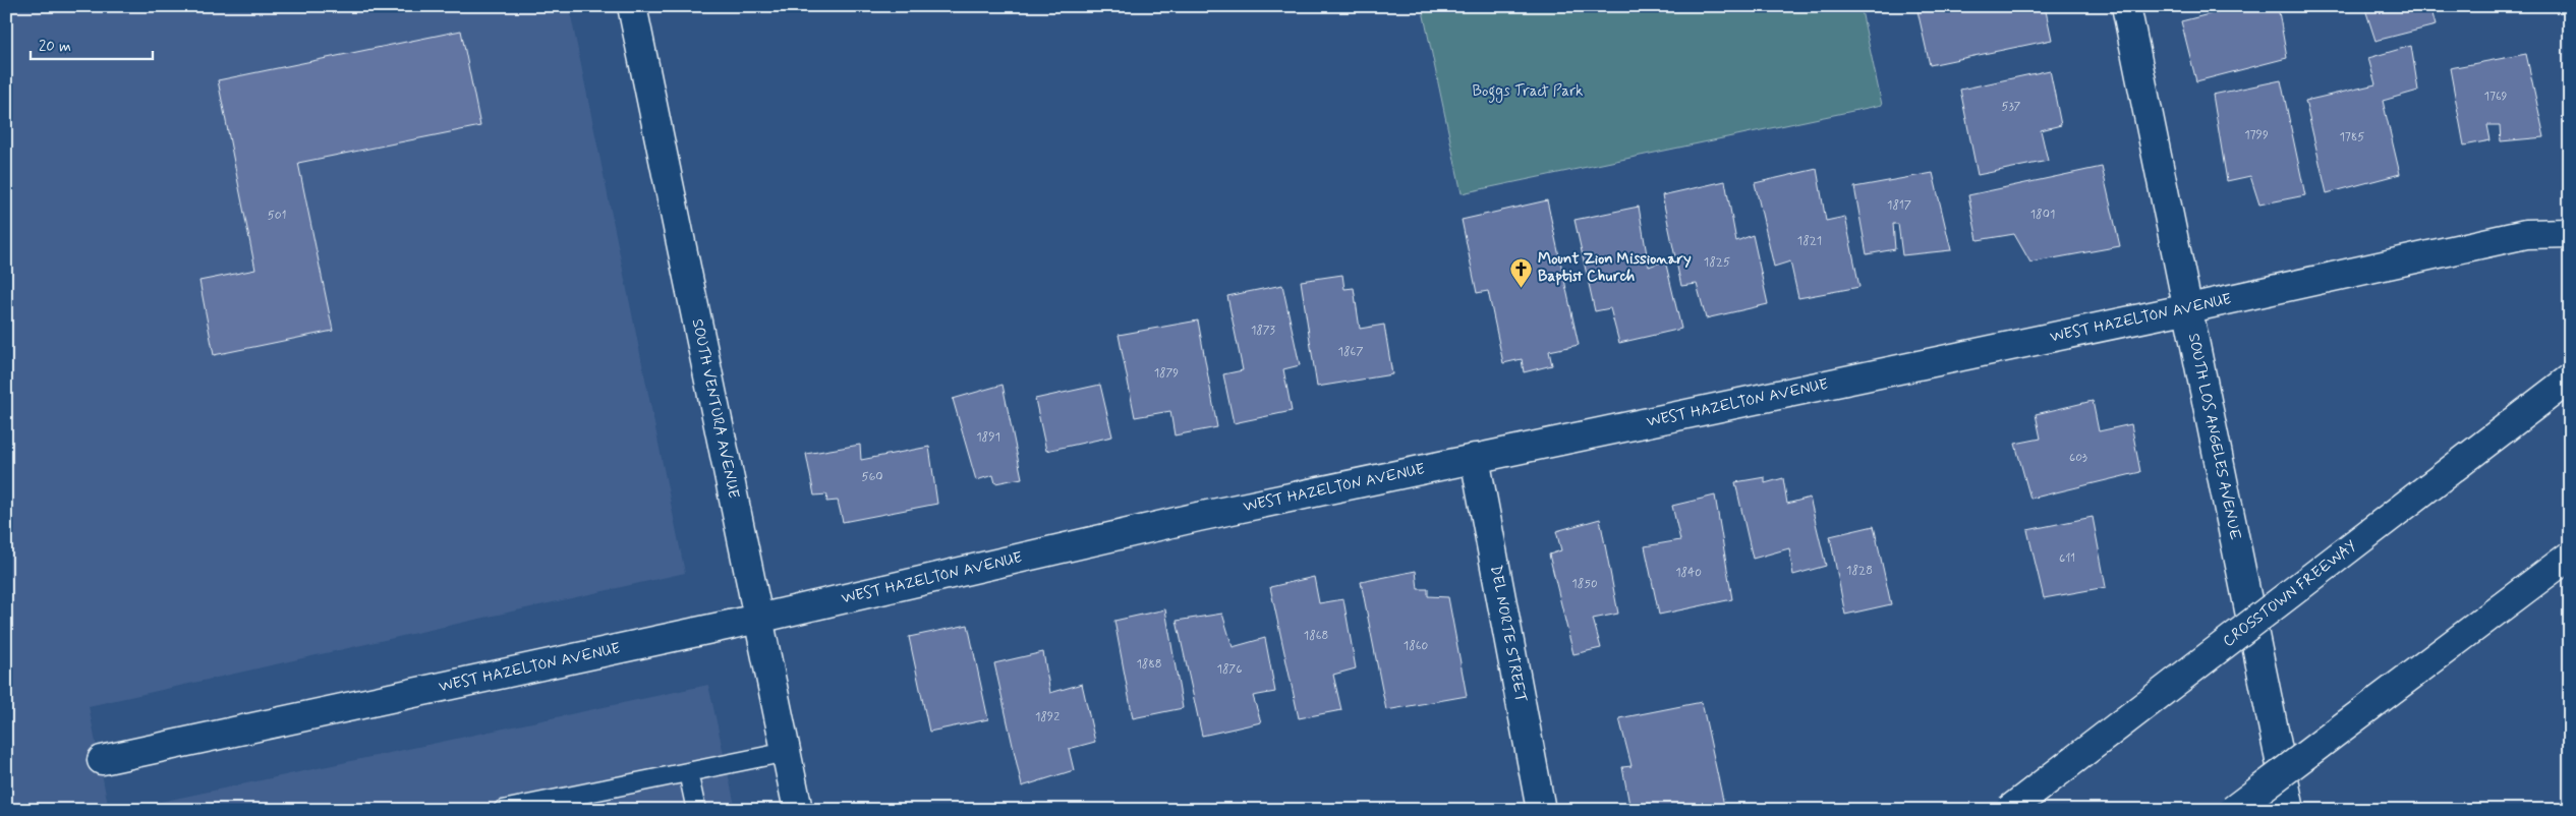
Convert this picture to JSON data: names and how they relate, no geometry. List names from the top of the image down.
{
  "streets": {
    "main road": [
      "WEST HAZELTON AVENUE",
      "SOUTH VENTURA AVENUE",
      "SOUTH LOS ANGELES AVENUE",
      "CROSSTOWN FREEWAY",
      "DEL NORTE STREET"
    ]
  },
  "crossings": [
    ["WEST HAZELTON AVENUE", "SOUTH VENTURA AVENUE"],
    ["WEST HAZELTON AVENUE", "SOUTH LOS ANGELES AVENUE"],
    ["WEST HAZELTON AVENUE", "DEL NORTE STREET"]
  ],
  "parks": ["Boggs Tract Park"],
  "places": {
    "church": ["Mount Zion Missionary Baptist Church"]
  },
  "house_numbers": [
    "1769",
    "537",
    "1799",
    "1785",
    "1817",
    "1801",
    "501",
    "1821",
    "1825",
    "1873",
    "1867",
    "1879",
    "1891",
    "603",
    "560",
    "611",
    "1828",
    "1840",
    "1850",
    "1868",
    "1860",
    "1888",
    "1876",
    "1892"
  ],
  "scale_bar": "20 m"
}
